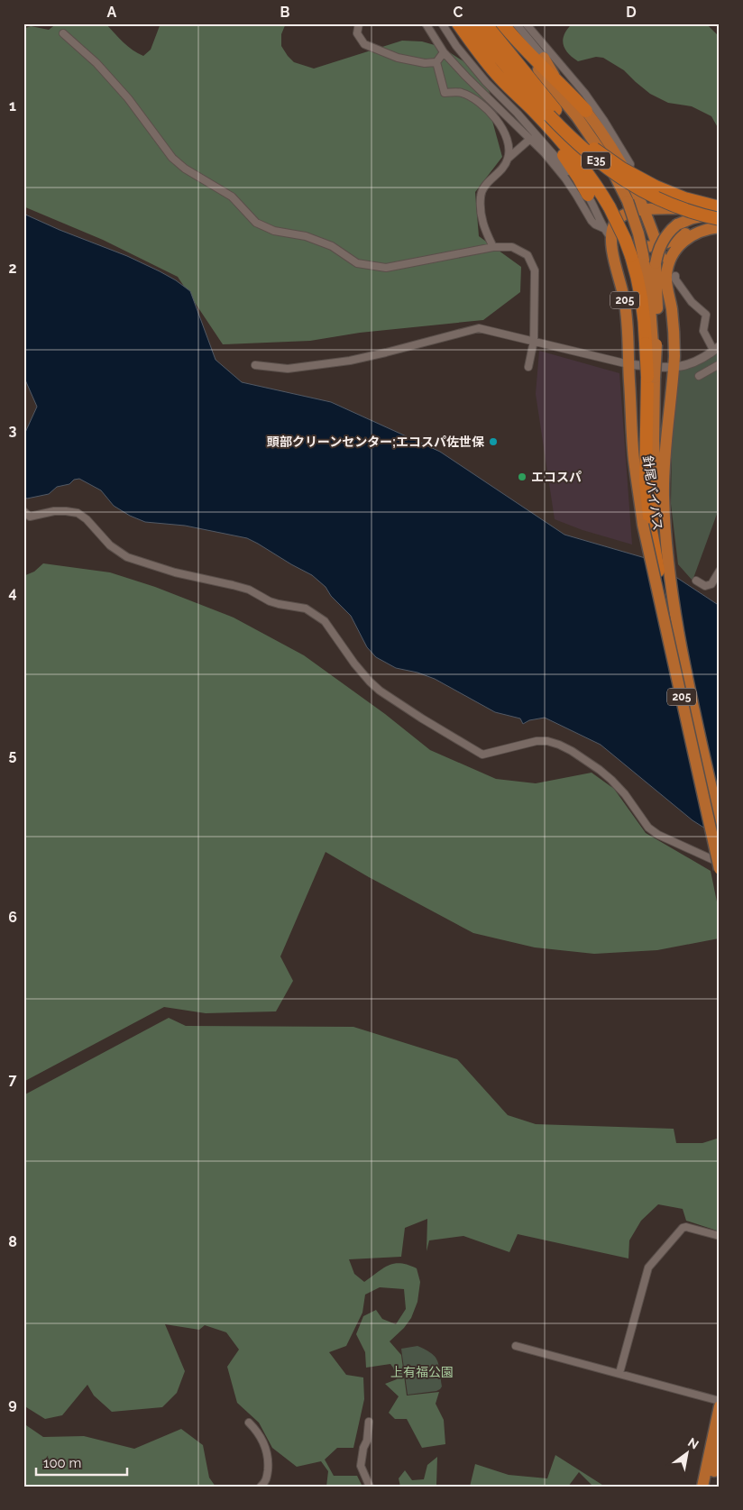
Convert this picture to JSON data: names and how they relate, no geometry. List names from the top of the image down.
{
  "streets": {
    "highway": ["E35", "205", "針尾バイパス"]
  },
  "parks": ["上有福公園"],
  "places": ["頭部クリーンセンター;エコスパ佐世保", "エコスパ"],
  "scale_bar": "100 m",
  "north": "top right",
  "grid": {
    "columns": [
      "A",
      "B",
      "C",
      "D"
    ],
    "rows": [
      "1",
      "2",
      "3",
      "4",
      "5",
      "6",
      "7",
      "8",
      "9"
    ]
  }
}
